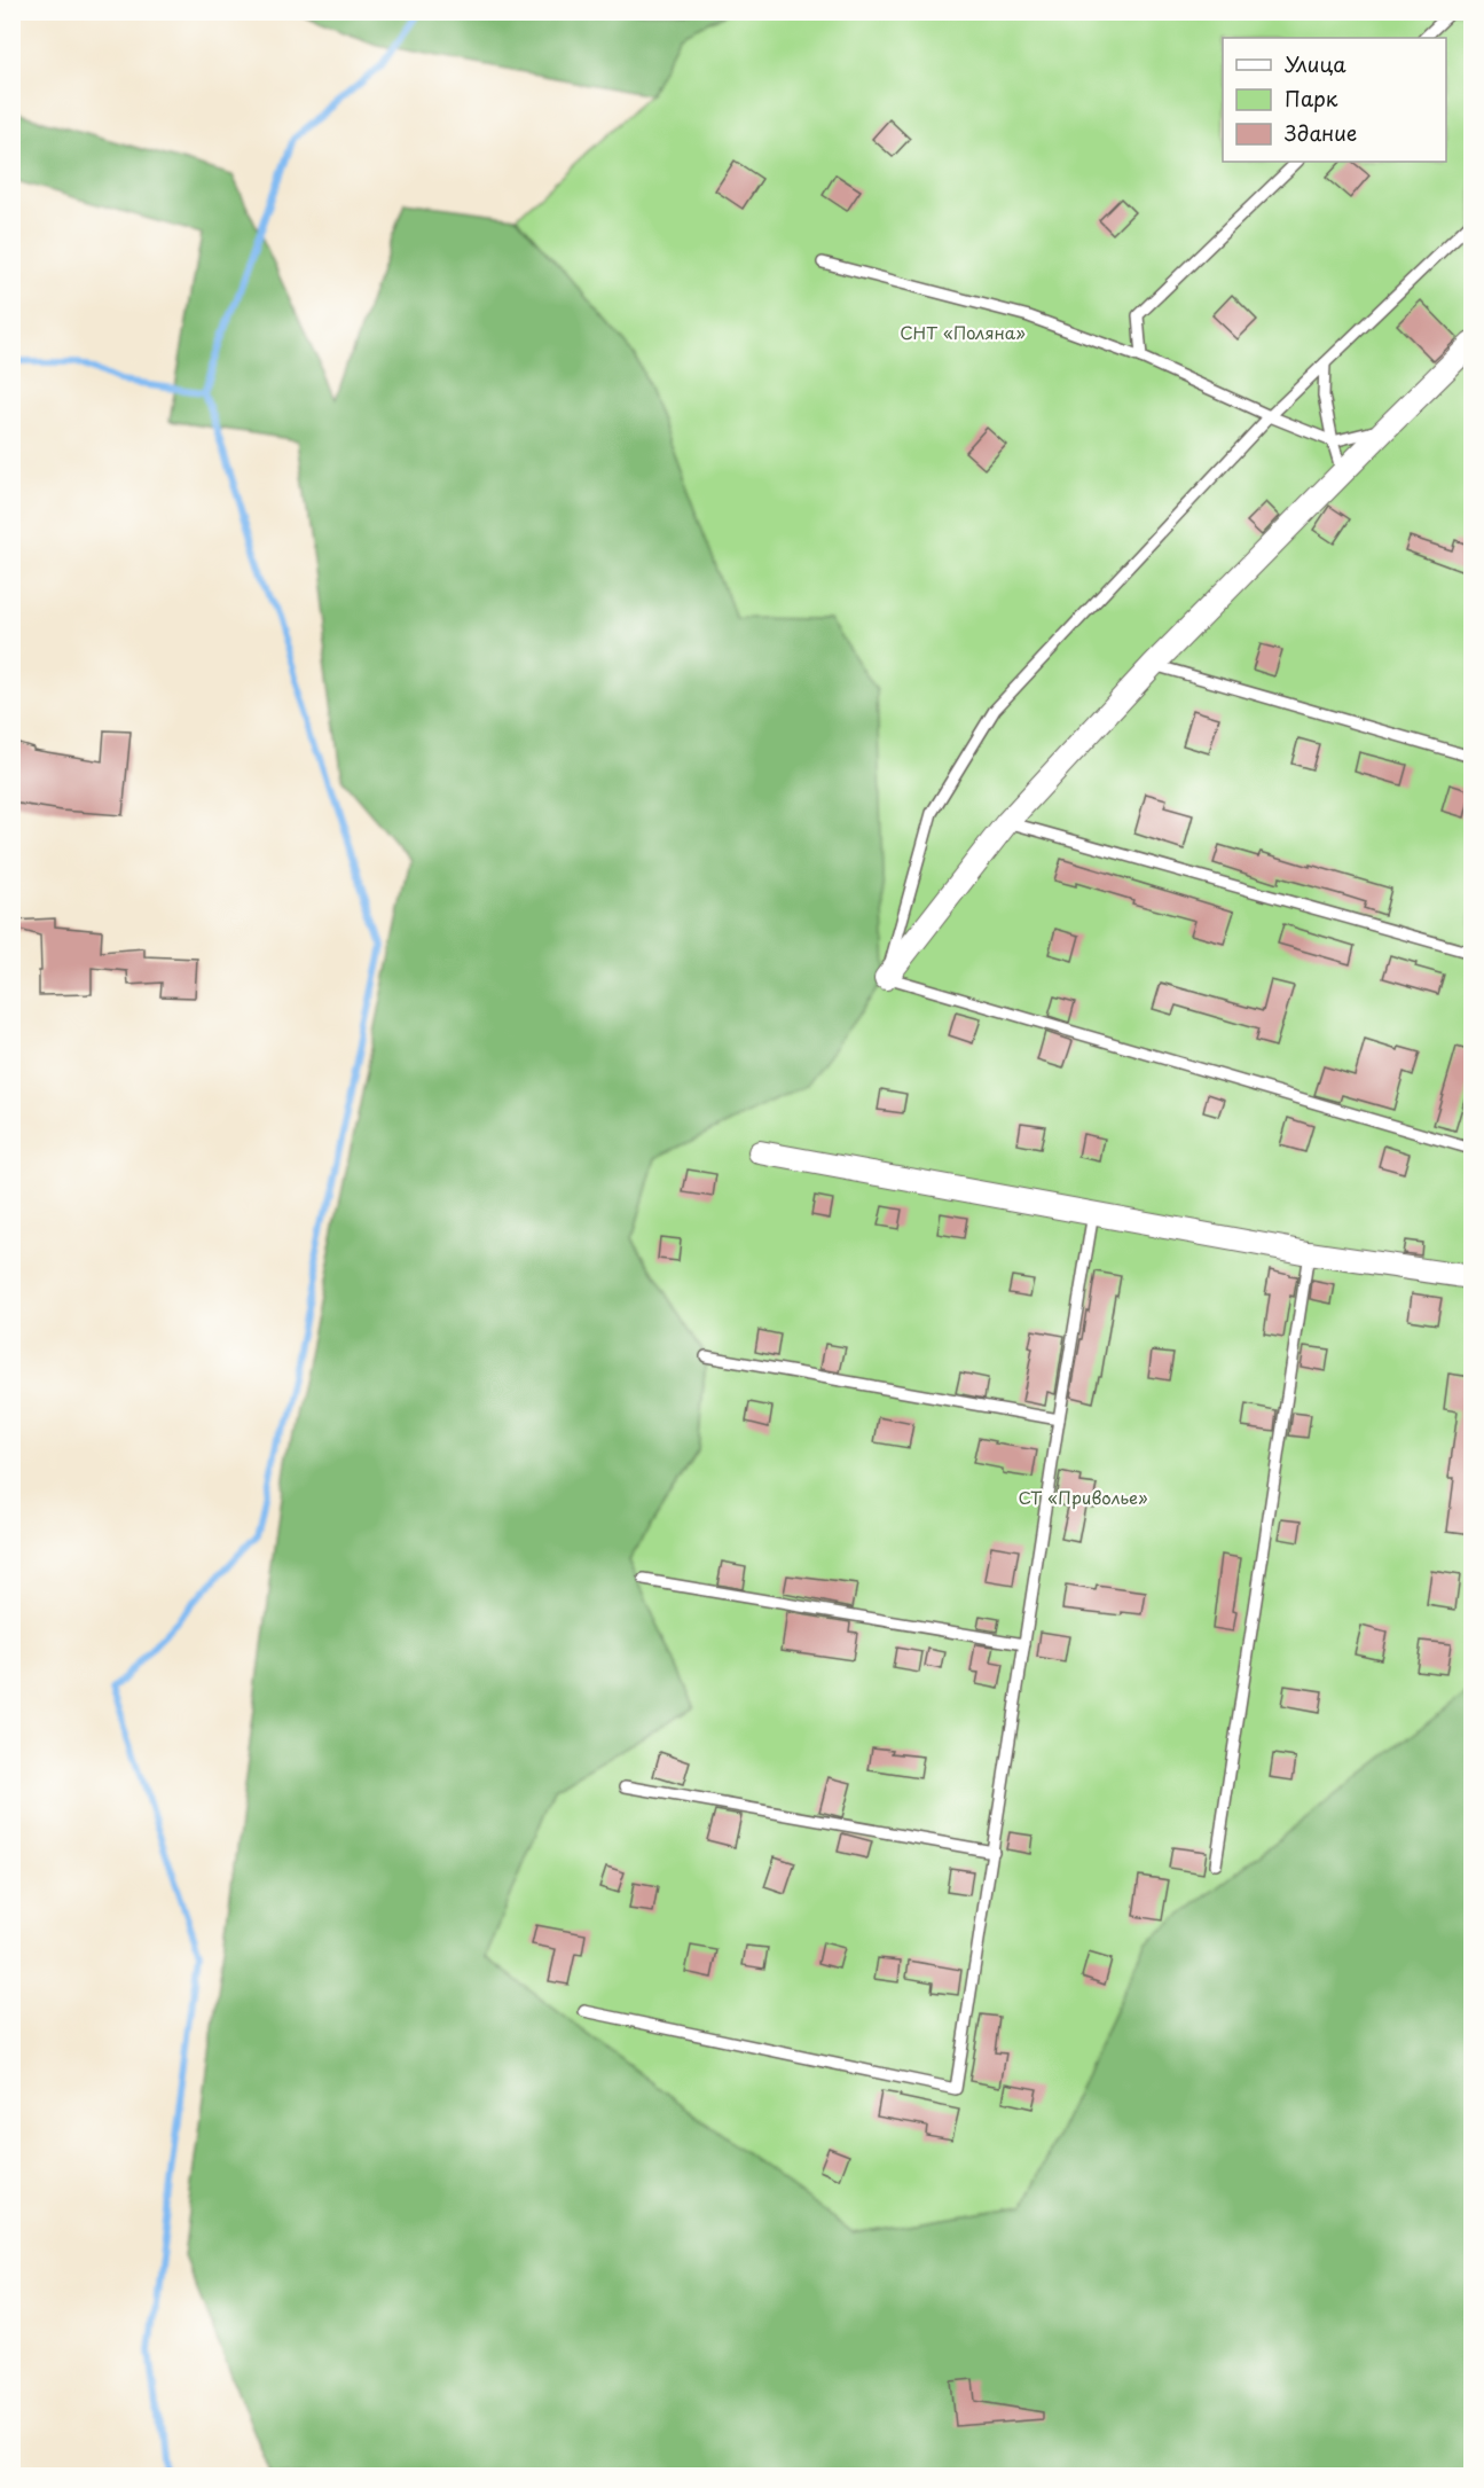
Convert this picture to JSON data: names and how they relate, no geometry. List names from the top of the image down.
{
  "parks": ["СНТ «Поляна»", "СТ «Приволье»"],
  "legend": ["Улица", "Парк", "Здание"]
}
